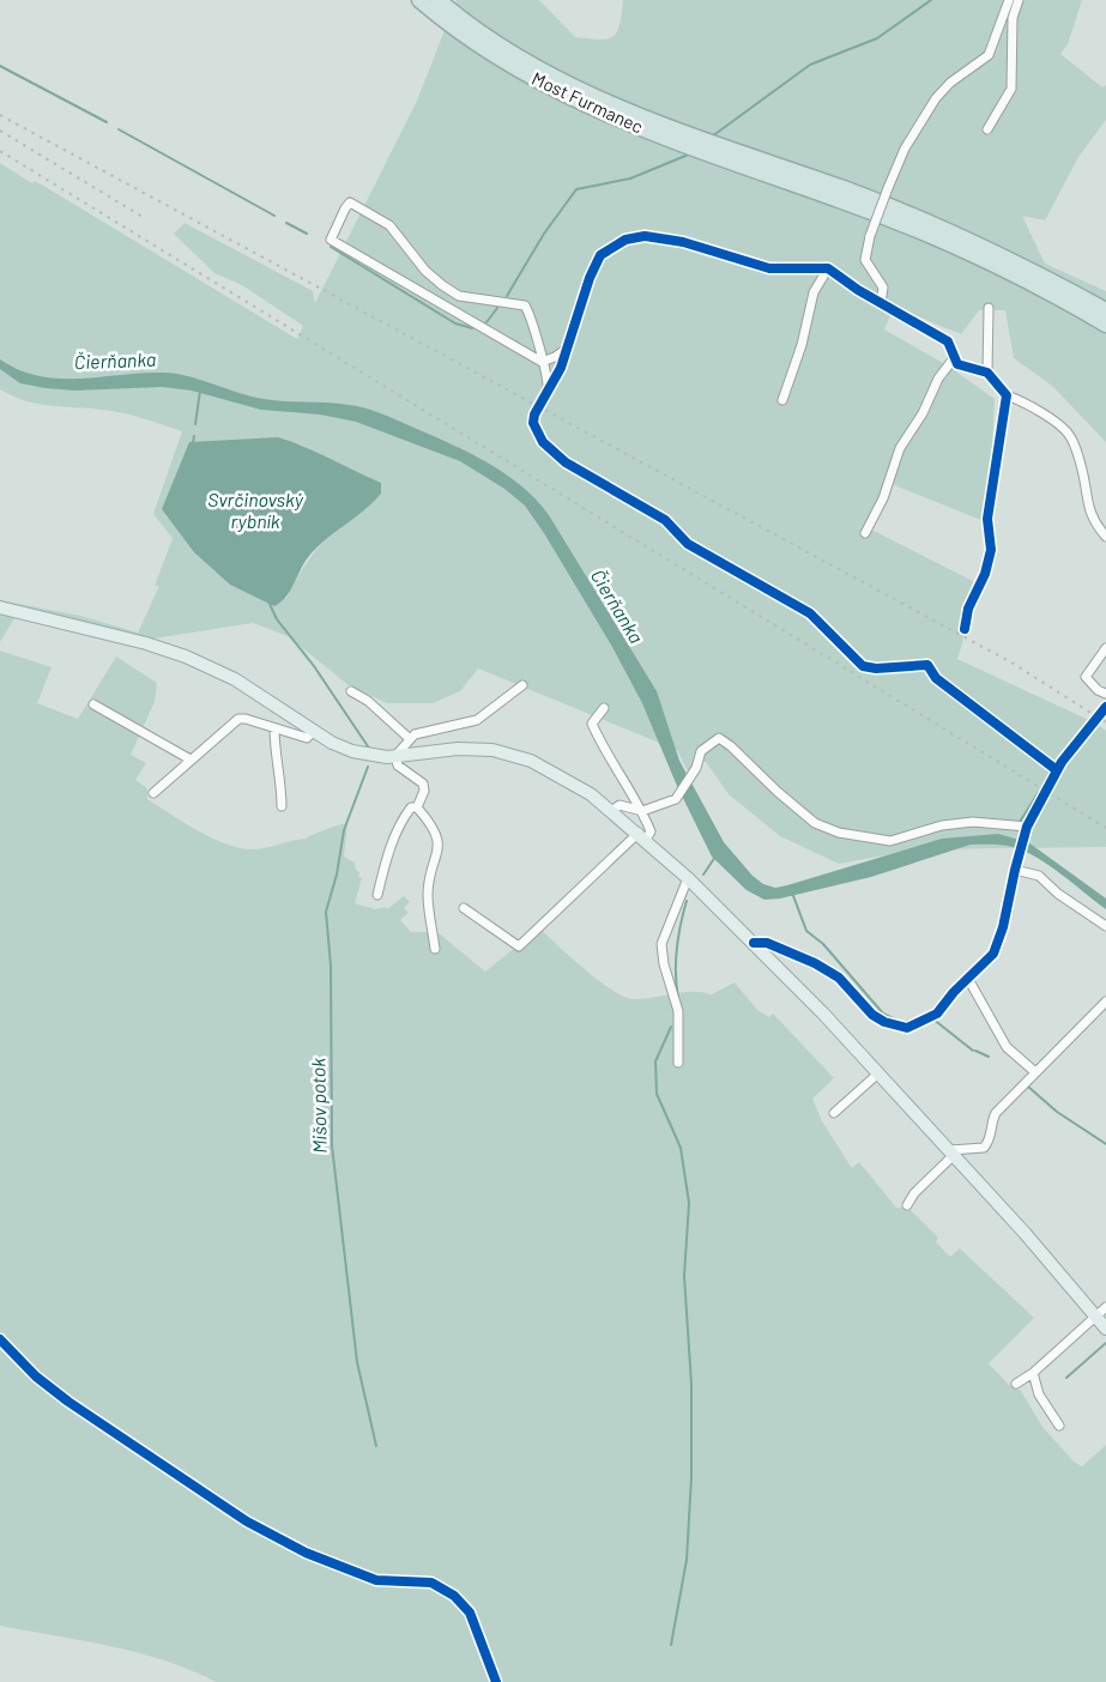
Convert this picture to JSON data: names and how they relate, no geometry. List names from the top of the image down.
{
  "streets": {
    "highway": ["Most Furmanec"]
  },
  "water": ["Čierňanka", "Svrčinovský rybník", "Mišov potok"]
}
